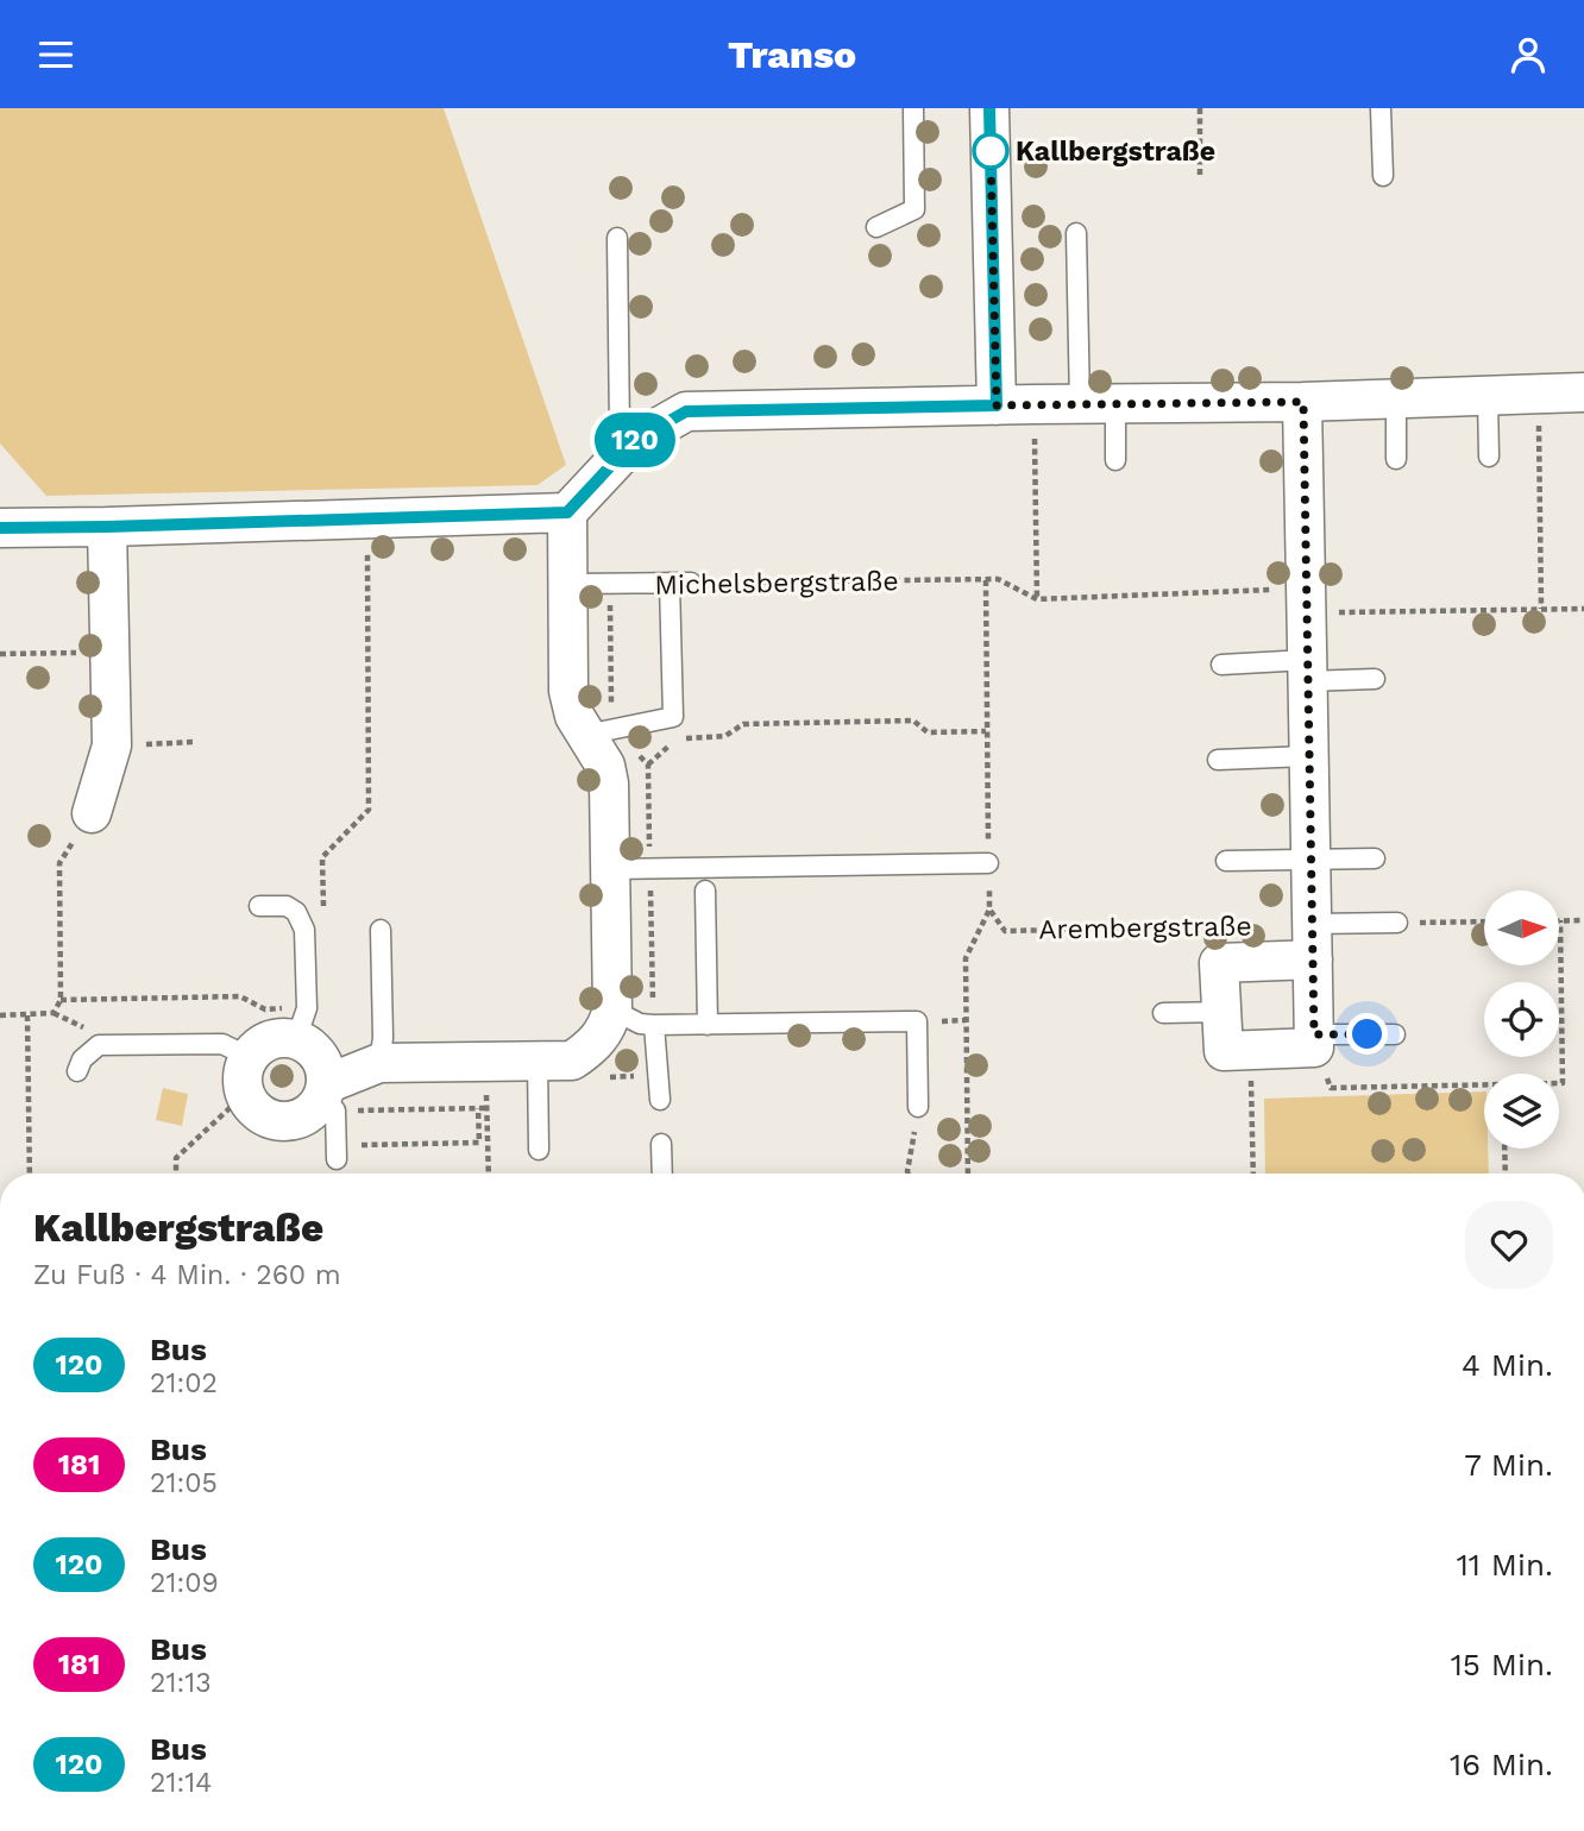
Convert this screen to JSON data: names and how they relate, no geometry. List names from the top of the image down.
{
  "streets": {
    "street": ["Arembergstraße"],
    "lane": ["Michelsbergstraße"]
  },
  "places": ["Kallbergstraße"],
  "lines": ["bus line 120"],
  "north": "right",
  "page": {
    "header": "Transo",
    "on_map": "120",
    "heading": ["Kallbergstraße", "Zu Fuß · 4 Min. · 260 m"],
    "list": [
      {
        "mark": "120",
        "name": "Bus",
        "note": "21:02",
        "value": "4 Min."
      },
      {
        "mark": "181",
        "name": "Bus",
        "note": "21:05",
        "value": "7 Min."
      },
      {
        "mark": "120",
        "name": "Bus",
        "note": "21:09",
        "value": "11 Min."
      },
      {
        "mark": "181",
        "name": "Bus",
        "note": "21:13",
        "value": "15 Min."
      },
      {
        "mark": "120",
        "name": "Bus",
        "note": "21:14",
        "value": "16 Min."
      }
    ]
  }
}
